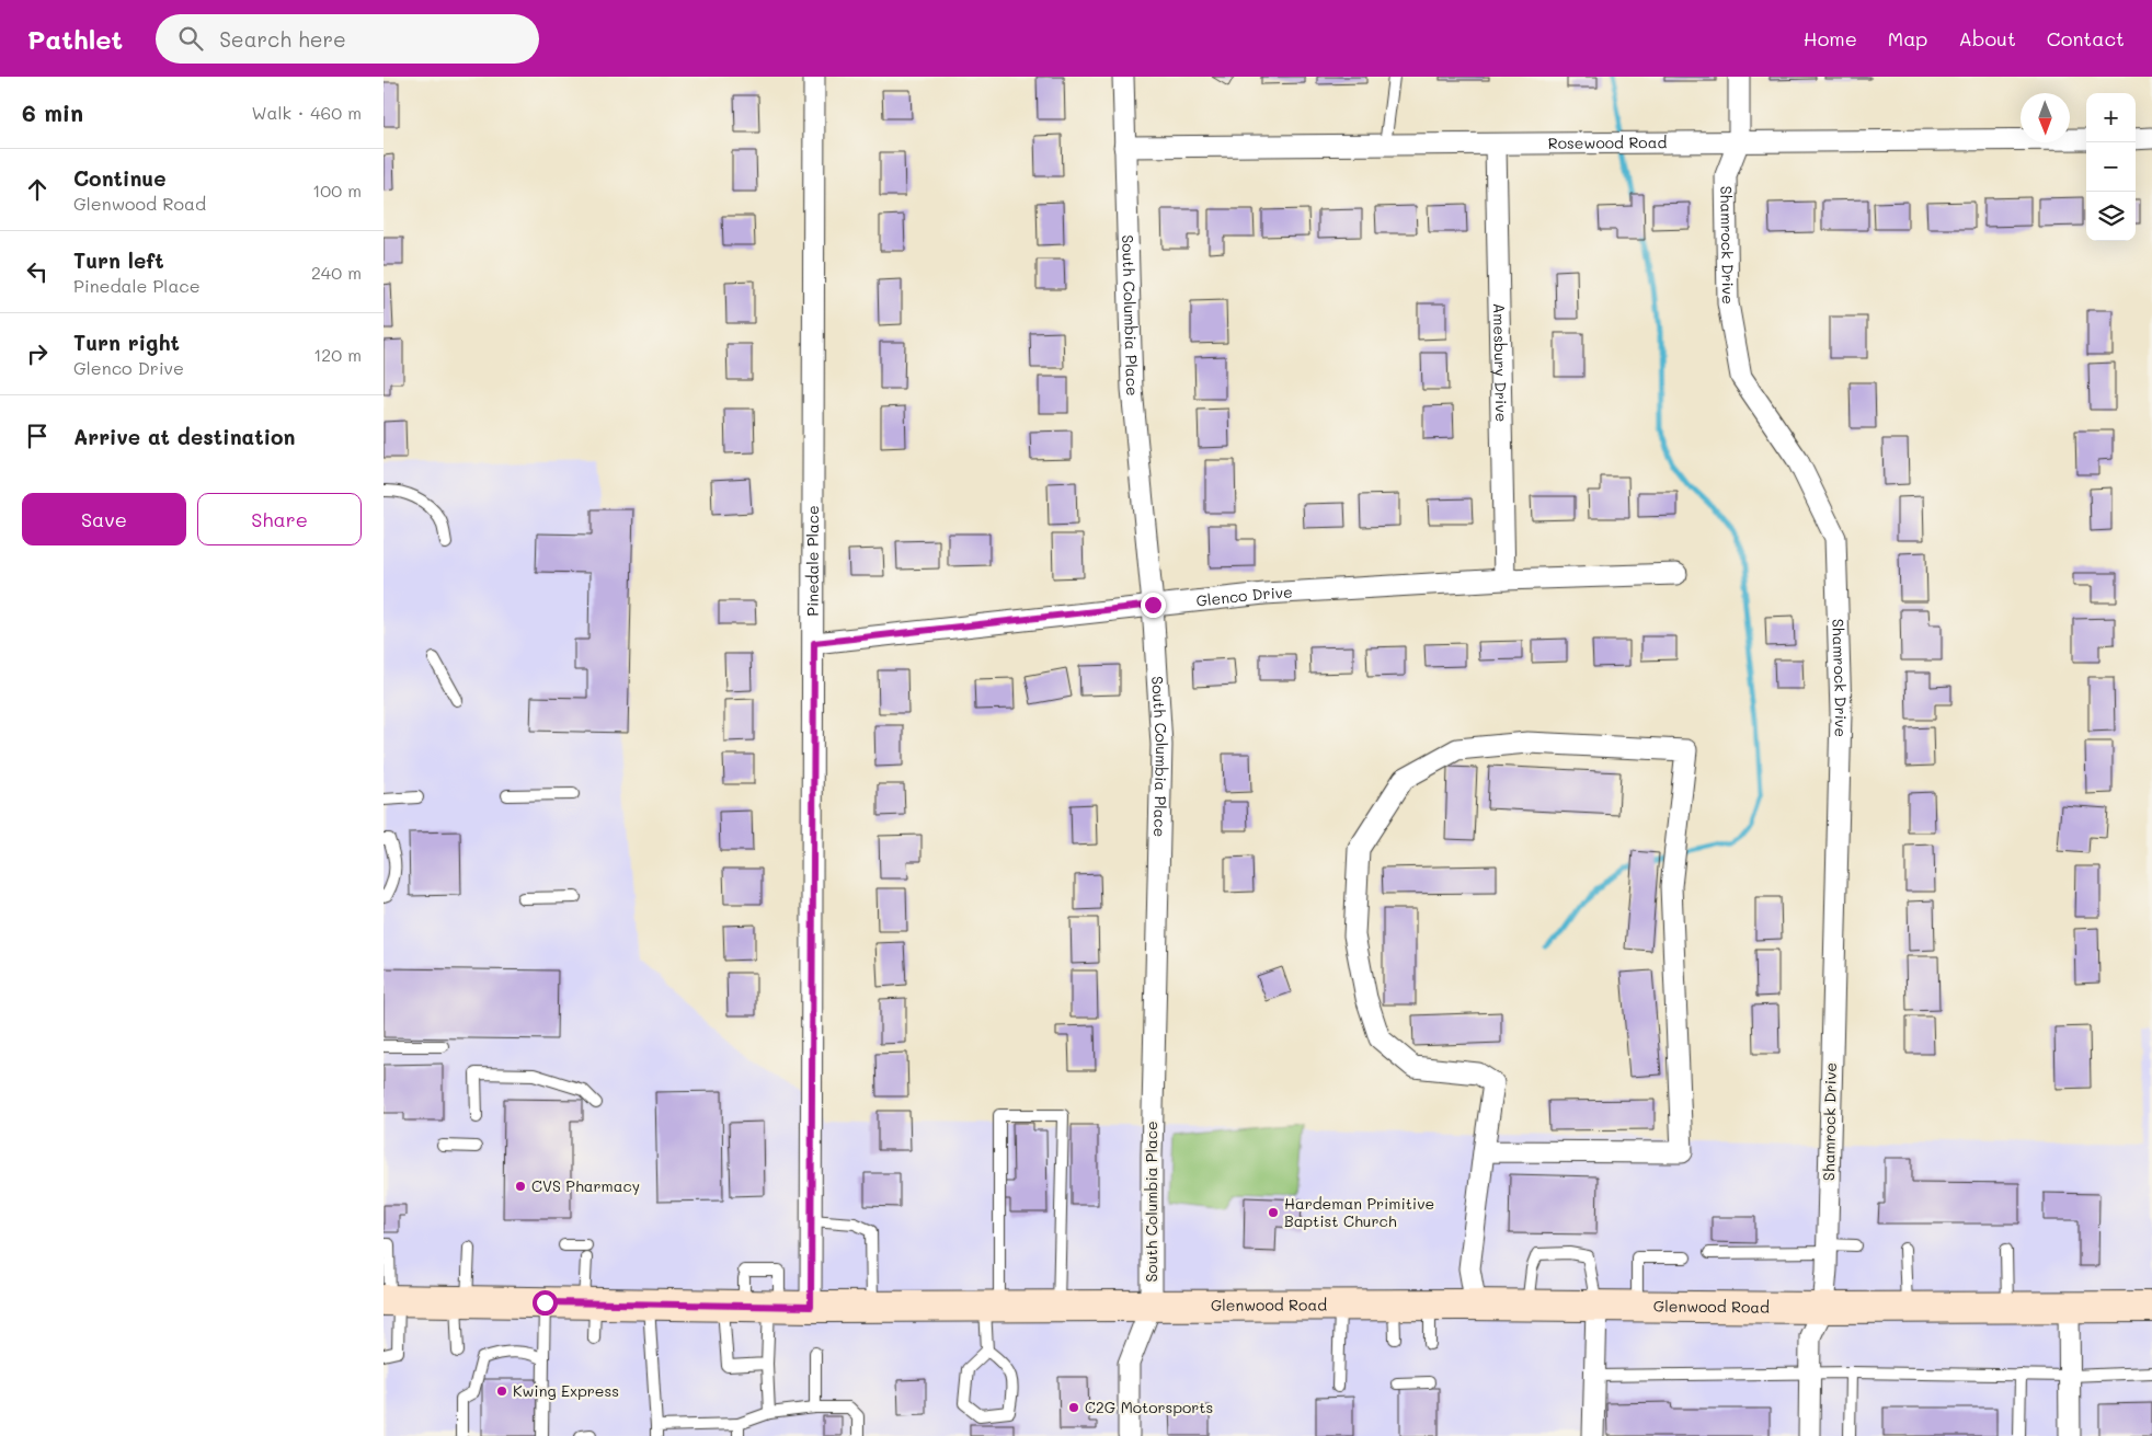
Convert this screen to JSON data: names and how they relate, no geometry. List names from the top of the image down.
{
  "streets": {
    "main road": ["Glenwood Road"],
    "street": [
      "Rosewood Road",
      "Shamrock Drive",
      "South Columbia Place",
      "Amesbury Drive",
      "Pinedale Place",
      "Glenco Drive"
    ]
  },
  "crossings": [
    ["Rosewood Road", "Shamrock Drive"],
    ["Rosewood Road", "South Columbia Place"],
    ["Rosewood Road", "Amesbury Drive"],
    ["Shamrock Drive", "Glenwood Road"],
    ["South Columbia Place", "Glenco Drive"],
    ["South Columbia Place", "Glenwood Road"],
    ["Amesbury Drive", "Glenco Drive"],
    ["Pinedale Place", "Glenco Drive"],
    ["Pinedale Place", "Glenwood Road"]
  ],
  "places": [
    "CVS Pharmacy",
    "Hardeman Primitive Baptist Church",
    "Kwing Express",
    "C2G Motorsports"
  ],
  "north": "bottom",
  "page": {
    "header": "Pathlet",
    "search": "Search here",
    "nav": [
      "Home",
      "Map",
      "About",
      "Contact"
    ],
    "heading": ["6 min", "Walk · 460 m"],
    "map_buttons": ["+", "−"],
    "list": [
      ["Continue", "Glenwood Road", "100 m"],
      ["Turn left", "Pinedale Place", "240 m"],
      ["Turn right", "Glenco Drive", "120 m"],
      "Arrive at destination"
    ],
    "buttons": ["Save", "Share"]
  }
}
